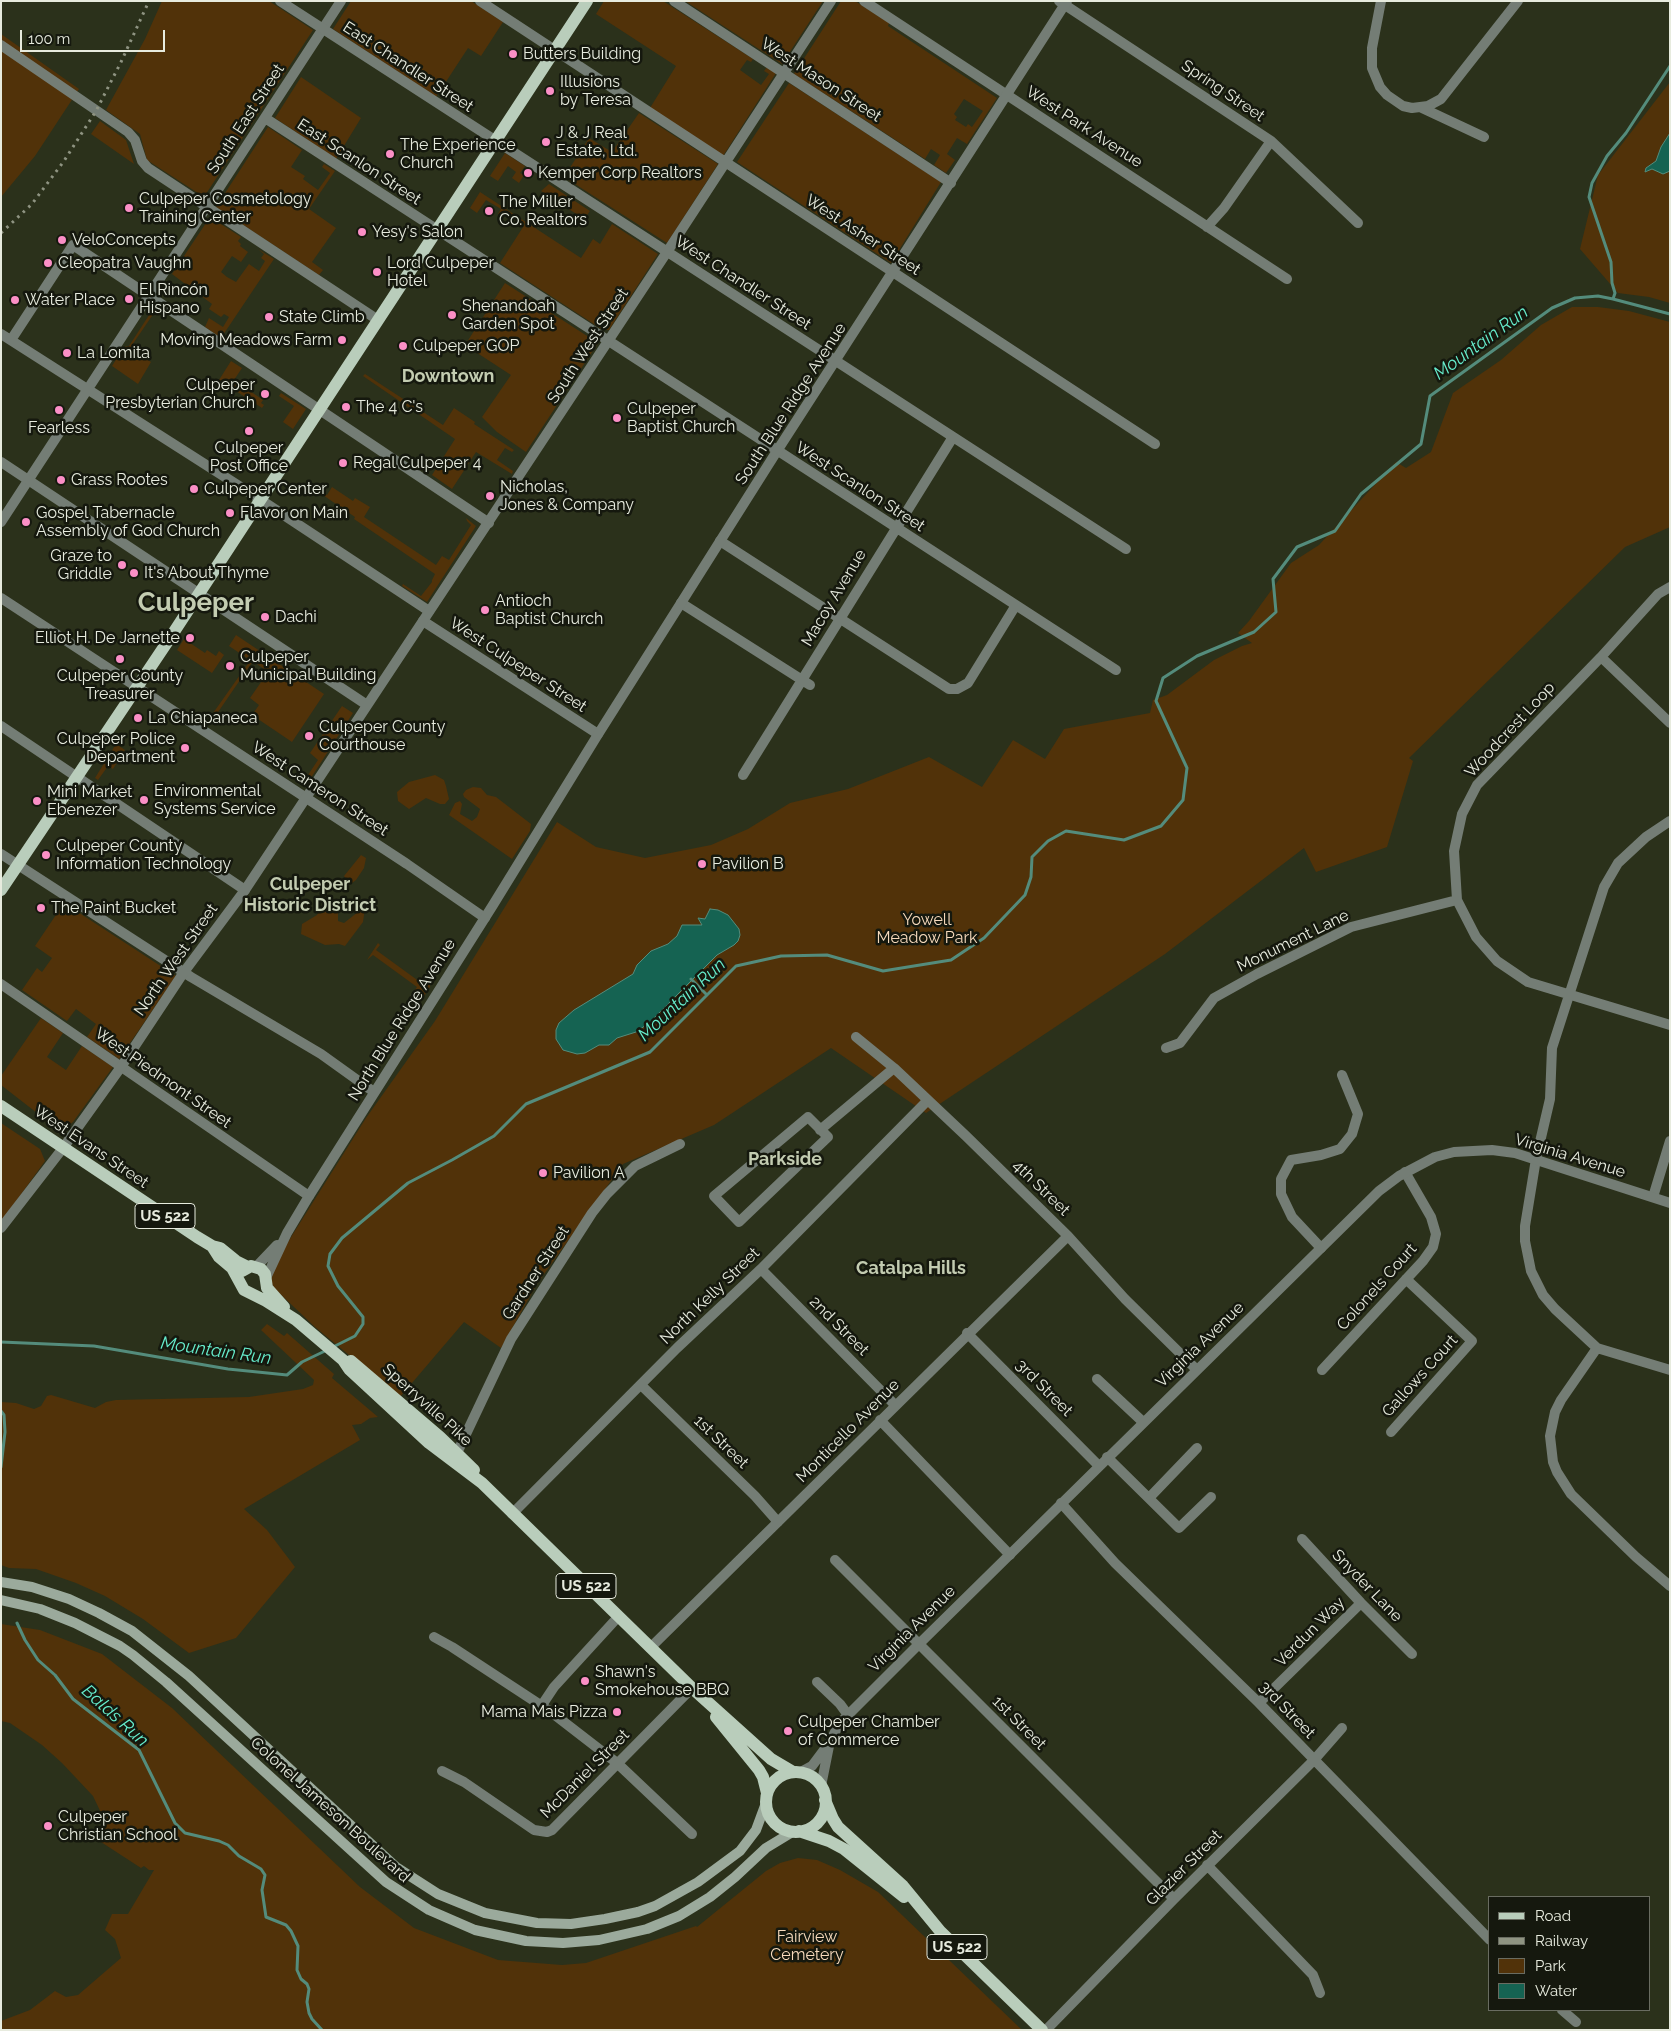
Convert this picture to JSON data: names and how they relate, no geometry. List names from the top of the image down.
{
  "streets": {
    "main road": [
      "West Evans Street",
      "US 522",
      "Sperryville Pike",
      "Colonel Jameson Boulevard"
    ],
    "street": [
      "East Chandler Street",
      "West Mason Street",
      "Spring Street",
      "South East Street",
      "West Park Avenue",
      "East Scanlon Street",
      "West Asher Street",
      "West Chandler Street",
      "South West Street",
      "South Blue Ridge Avenue",
      "West Scanlon Street",
      "Macoy Avenue",
      "West Culpeper Street",
      "Woodcrest Loop",
      "West Cameron Street",
      "Monument Lane",
      "North West Street",
      "North Blue Ridge Avenue",
      "West Piedmont Street",
      "Virginia Avenue",
      "4th Street",
      "Gardner Street",
      "Colonels Court",
      "North Kelly Street",
      "2nd Street",
      "Gallows Court",
      "3rd Street",
      "Monticello Avenue",
      "1st Street",
      "Snyder Lane",
      "Verdun Way",
      "McDaniel Street",
      "Glazier Street"
    ]
  },
  "crossings": [
    ["East Chandler Street", "South East Street"],
    ["East Chandler Street", "West Chandler Street"],
    ["West Mason Street", "South West Street"],
    ["West Mason Street", "South Blue Ridge Avenue"],
    ["Spring Street", "South Blue Ridge Avenue"],
    ["South East Street", "East Scanlon Street"],
    ["South East Street", "West Culpeper Street"],
    ["West Park Avenue", "South Blue Ridge Avenue"],
    ["East Scanlon Street", "West Scanlon Street"],
    ["West Asher Street", "South West Street"],
    ["West Asher Street", "South Blue Ridge Avenue"],
    ["West Chandler Street", "South West Street"],
    ["West Chandler Street", "South Blue Ridge Avenue"],
    ["West Chandler Street", "Macoy Avenue"],
    ["South West Street", "West Scanlon Street"],
    ["South West Street", "West Culpeper Street"],
    ["South West Street", "North West Street"],
    ["South Blue Ridge Avenue", "West Scanlon Street"],
    ["South Blue Ridge Avenue", "West Culpeper Street"],
    ["South Blue Ridge Avenue", "North Blue Ridge Avenue"],
    ["West Scanlon Street", "Macoy Avenue"],
    ["Woodcrest Loop", "Monument Lane"],
    ["West Cameron Street", "North West Street"],
    ["West Cameron Street", "North Blue Ridge Avenue"],
    ["North West Street", "West Piedmont Street"],
    ["North West Street", "West Evans Street"],
    ["North Blue Ridge Avenue", "West Piedmont Street"],
    ["North Blue Ridge Avenue", "West Evans Street"],
    ["North Blue Ridge Avenue", "US 522"],
    ["North Blue Ridge Avenue", "Sperryville Pike"],
    ["West Evans Street", "US 522"],
    ["West Evans Street", "Sperryville Pike"],
    ["Virginia Avenue", "4th Street"],
    ["Virginia Avenue", "US 522"],
    ["Virginia Avenue", "Colonels Court"],
    ["Virginia Avenue", "3rd Street"],
    ["Virginia Avenue", "Sperryville Pike"],
    ["Virginia Avenue", "1st Street"],
    ["Virginia Avenue", "Colonel Jameson Boulevard"],
    ["4th Street", "North Kelly Street"],
    ["4th Street", "Monticello Avenue"],
    ["US 522", "Sperryville Pike"],
    ["US 522", "Colonel Jameson Boulevard"],
    ["US 522", "Glazier Street"],
    ["Gardner Street", "Sperryville Pike"],
    ["Colonels Court", "Gallows Court"],
    ["North Kelly Street", "2nd Street"],
    ["North Kelly Street", "Sperryville Pike"],
    ["North Kelly Street", "1st Street"],
    ["2nd Street", "Monticello Avenue"],
    ["3rd Street", "Monticello Avenue"],
    ["3rd Street", "Verdun Way"],
    ["3rd Street", "Glazier Street"],
    ["Sperryville Pike", "Monticello Avenue"],
    ["Sperryville Pike", "McDaniel Street"],
    ["Sperryville Pike", "Colonel Jameson Boulevard"],
    ["Monticello Avenue", "1st Street"],
    ["1st Street", "Glazier Street"],
    ["Snyder Lane", "Verdun Way"]
  ],
  "districts": [
    "Downtown",
    "Culpeper",
    "Culpeper Historic District",
    "Parkside",
    "Catalpa Hills"
  ],
  "water": ["Mountain Run", "Balds Run"],
  "parks": ["Yowell Meadow Park", "Fairview Cemetery"],
  "places": [
    "Butters Building",
    "Illusions by Teresa",
    "J & J Real Estate, Ltd.",
    "The Experience Church",
    "Kemper Corp Realtors",
    "Culpeper Cosmetology Training Center",
    "The Miller Co. Realtors",
    "Yesy's Salon",
    "VeloConcepts",
    "Cleopatra Vaughn",
    "Lord Culpeper Hotel",
    "El Rincón Hispano",
    "Water Place",
    "Shenandoah Garden Spot",
    "State Climb",
    "Moving Meadows Farm",
    "Culpeper GOP",
    "La Lomita",
    "Culpeper Presbyterian Church",
    "The 4 C's",
    "Fearless",
    "Culpeper Baptist Church",
    "Culpeper Post Office",
    "Regal Culpeper 4",
    "Grass Rootes",
    "Culpeper Center",
    "Nicholas, Jones & Company",
    "Flavor on Main",
    "Gospel Tabernacle Assembly of God Church",
    "Graze to Griddle",
    "It's About Thyme",
    "Antioch Baptist Church",
    "Dachi",
    "Elliot H. De Jarnette",
    "Culpeper County Treasurer",
    "Culpeper Municipal Building",
    "La Chiapaneca",
    "Culpeper County Courthouse",
    "Culpeper Police Department",
    "Environmental Systems Service",
    "Mini Market Ebenezer",
    "Culpeper County Information Technology",
    "Pavilion B",
    "The Paint Bucket",
    "Pavilion A",
    "Shawn's Smokehouse BBQ",
    "Mama Mais Pizza",
    "Culpeper Chamber of Commerce",
    "Culpeper Christian School"
  ],
  "legend": [
    "Road",
    "Railway",
    "Park",
    "Water"
  ],
  "scale_bar": "100 m"
}
